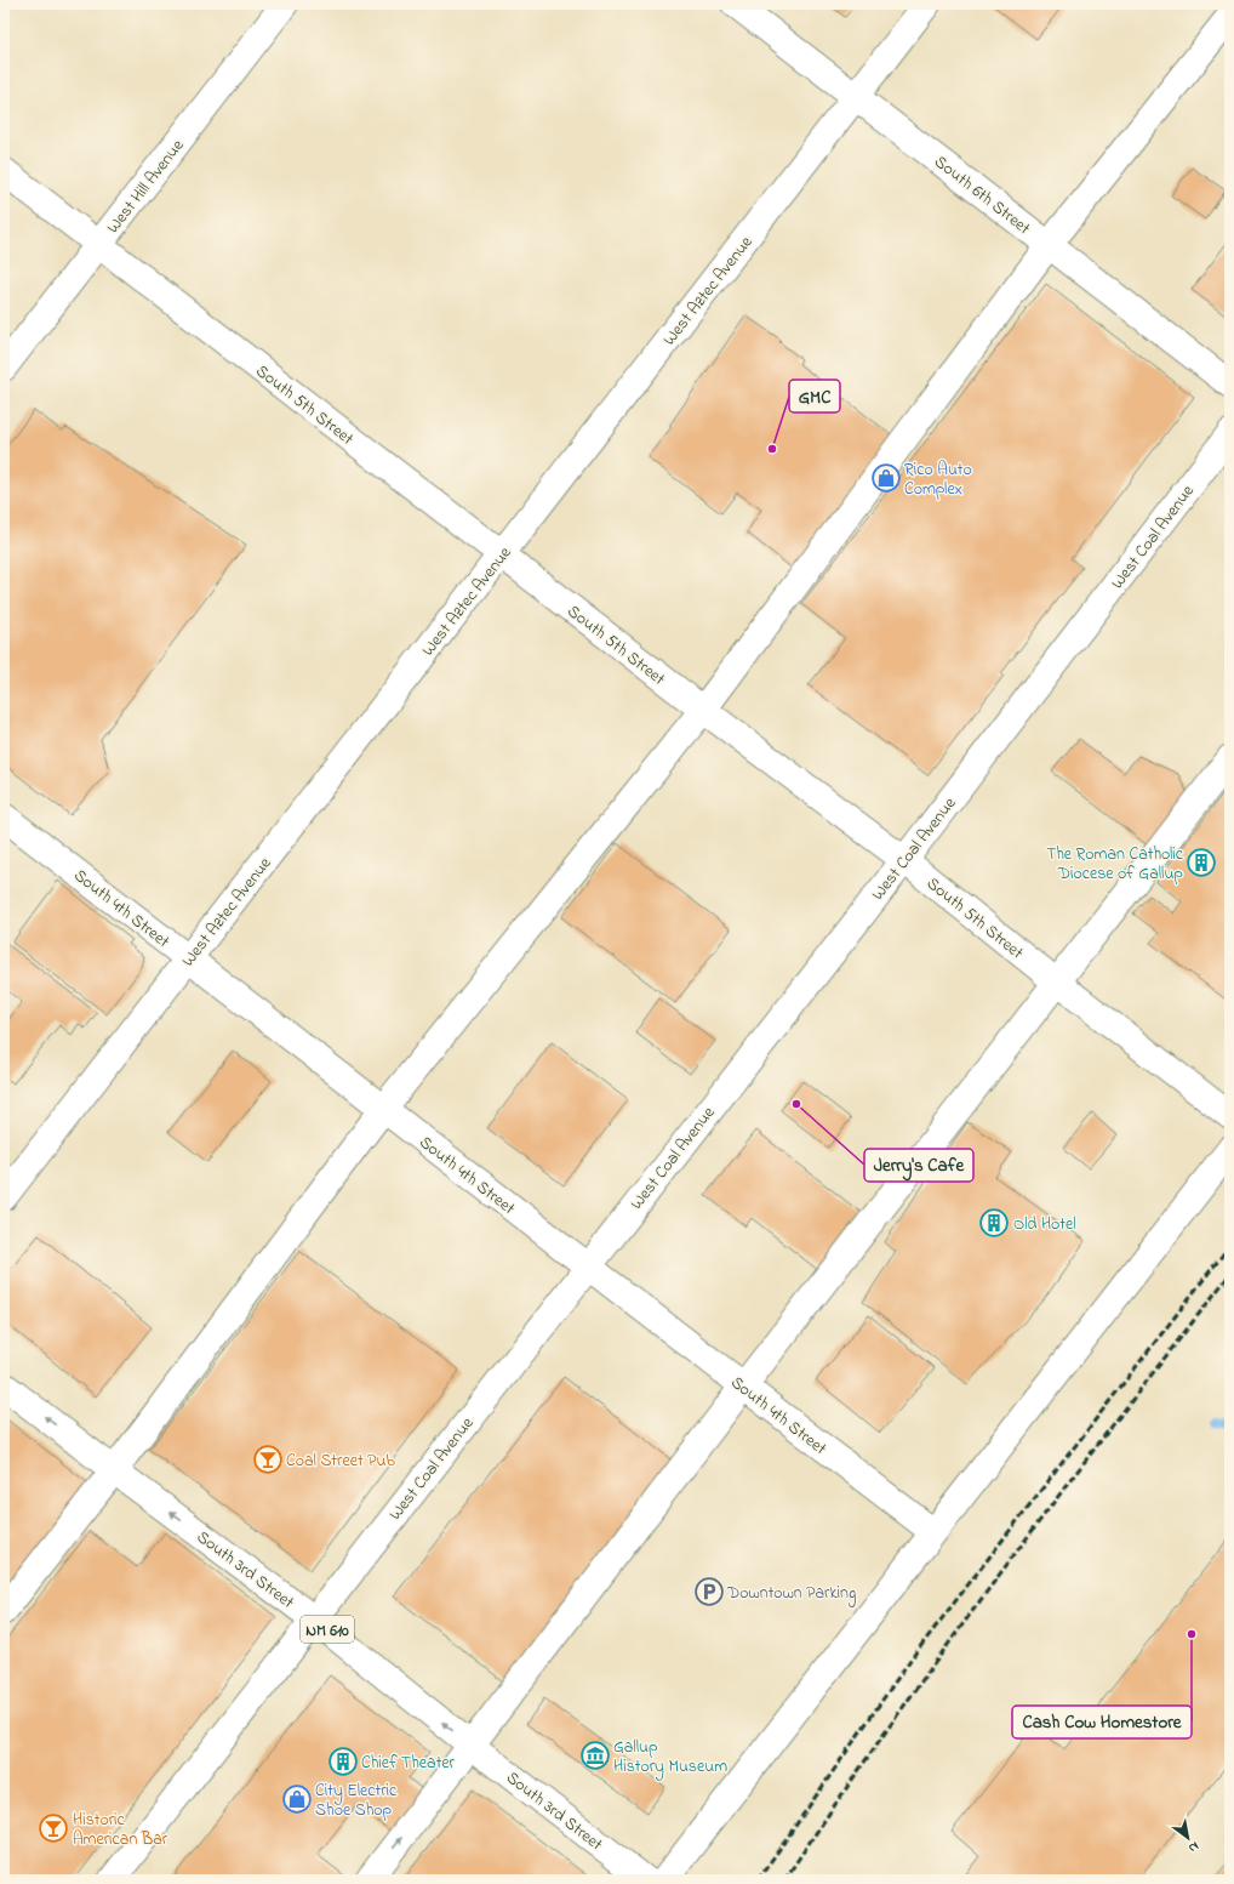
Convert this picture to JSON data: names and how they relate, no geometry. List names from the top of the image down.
{
  "streets": {
    "street": [
      "West Hill Avenue",
      "South 6th Street",
      "West Aztec Avenue",
      "South 5th Street",
      "West Coal Avenue",
      "South 4th Street",
      "South 3rd Street",
      "NM 610"
    ]
  },
  "crossings": [
    ["West Hill Avenue", "South 5th Street"],
    ["South 6th Street", "West Aztec Avenue"],
    ["West Aztec Avenue", "South 5th Street"],
    ["West Aztec Avenue", "South 4th Street"],
    ["South 5th Street", "West Coal Avenue"],
    ["West Coal Avenue", "South 4th Street"],
    ["West Coal Avenue", "South 3rd Street"]
  ],
  "one_way": ["South 3rd Street"],
  "places": {
    "other": ["GMC", "Jerry's Cafe", "Cash Cow Homestore"],
    "shop": ["Rico Auto Complex", "City Electric Shoe Shop"],
    "building": ["The Roman Catholic Diocese of Gallup", "Old Hotel", "Chief Theater"],
    "bar": ["Coal Street Pub", "Historic American Bar"],
    "parking": ["Downtown Parking"],
    "museum": ["Gallup History Museum"]
  },
  "north": "bottom right"
}
